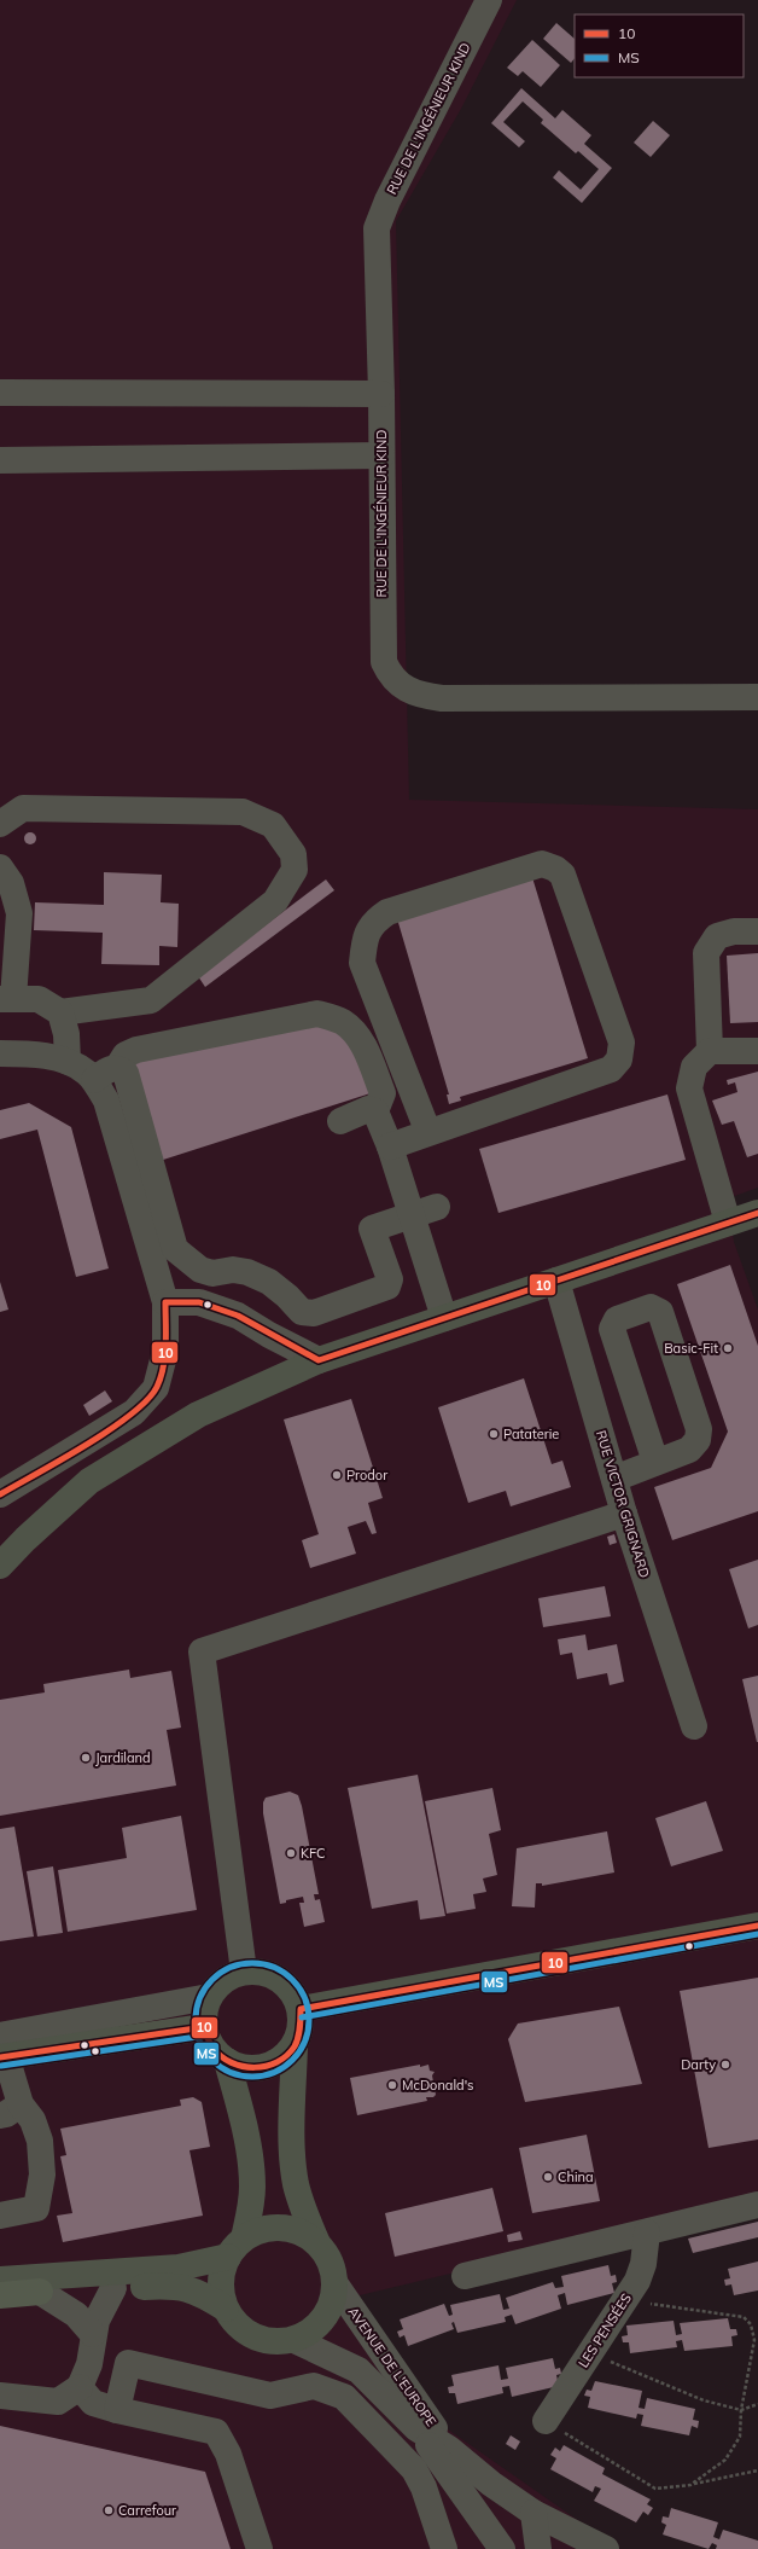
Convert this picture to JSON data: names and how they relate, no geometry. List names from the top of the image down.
{
  "streets": {
    "street": [
      "RUE DE L'INGÉNIEUR KIND",
      "RUE VICTOR GRIGNARD",
      "LES PENSÉES",
      "AVENUE DE L'EUROPE"
    ]
  },
  "places": [
    "Basic-Fit",
    "Pataterie",
    "Prodor",
    "Jardiland",
    "KFC",
    "Darty",
    "McDonald's",
    "China",
    "Carrefour"
  ],
  "lines": ["transit line 10", "transit line MS"],
  "legend": ["10", "MS"]
}
